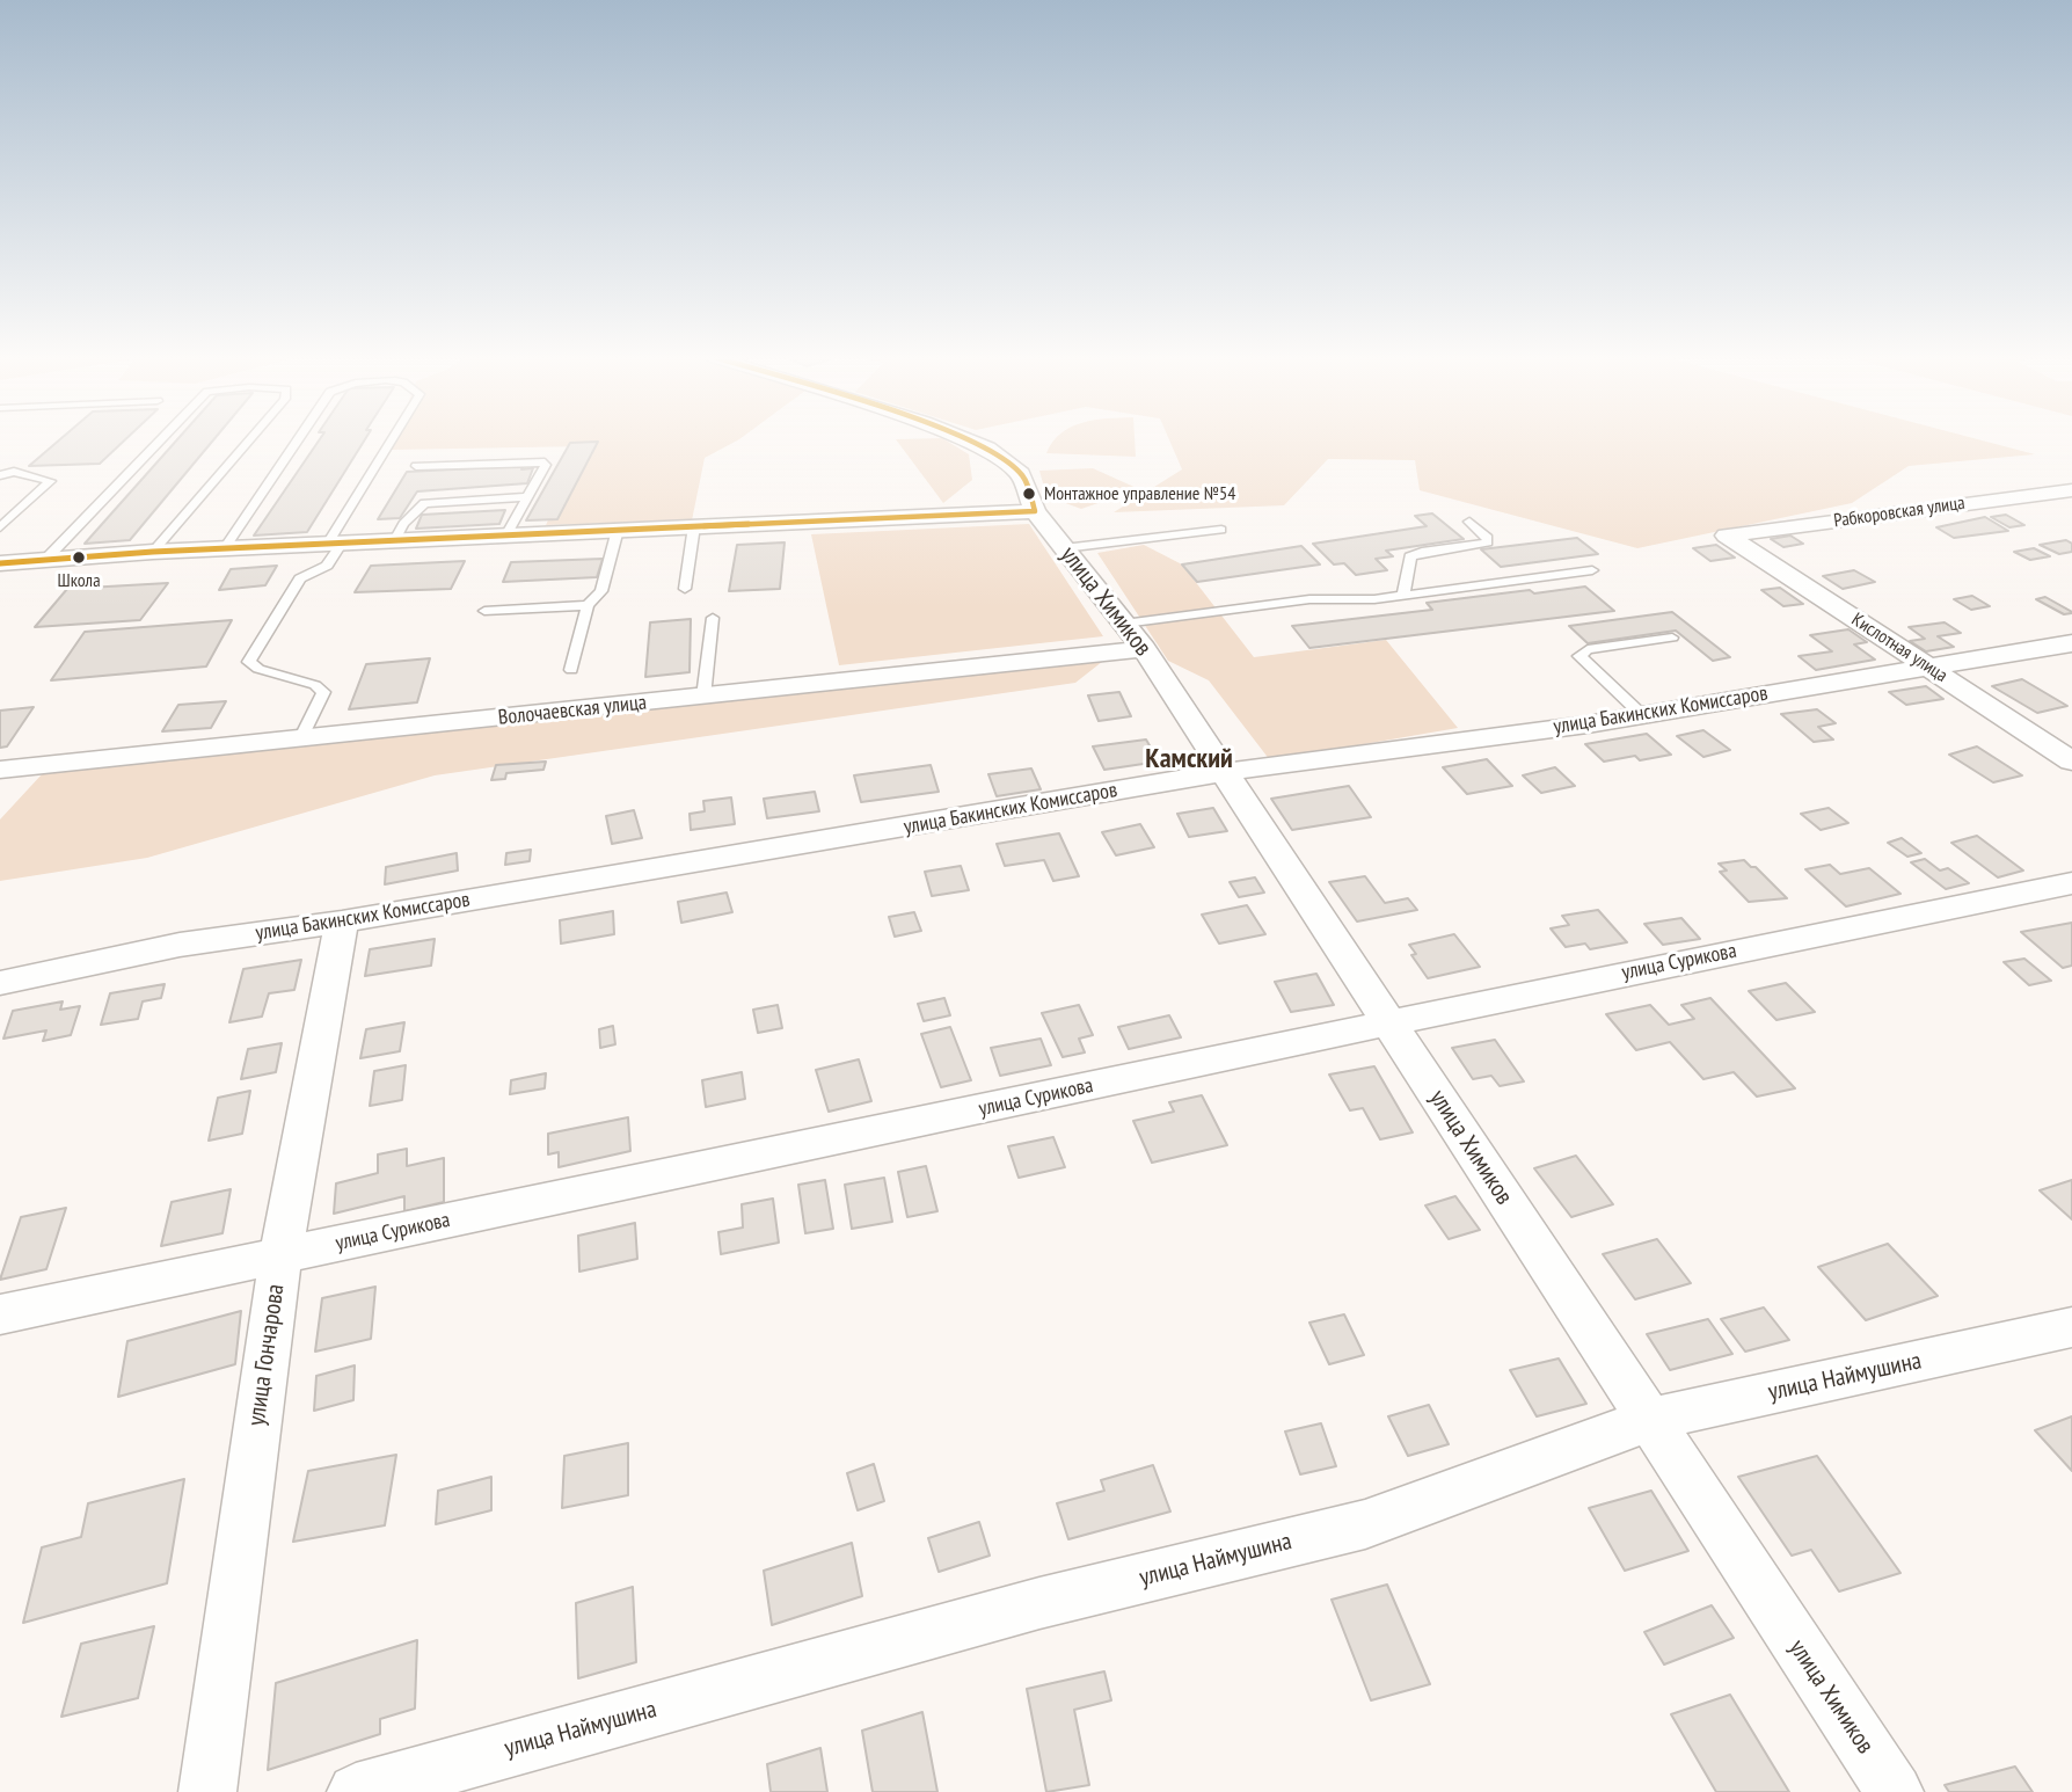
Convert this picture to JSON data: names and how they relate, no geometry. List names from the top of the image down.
{
  "streets": {
    "street": [
      "Рабкоровская улица",
      "улица Химиков",
      "Кислотная улица",
      "Волочаевская улица",
      "улица Бакинских Комиссаров",
      "улица Сурикова",
      "улица Гончарова",
      "улица Наймушина"
    ]
  },
  "crossings": [
    ["Рабкоровская улица", "Кислотная улица"],
    ["улица Химиков", "Волочаевская улица"],
    ["улица Химиков", "улица Бакинских Комиссаров"],
    ["улица Химиков", "улица Сурикова"],
    ["улица Химиков", "улица Наймушина"],
    ["Кислотная улица", "улица Бакинских Комиссаров"],
    ["улица Бакинских Комиссаров", "улица Гончарова"],
    ["улица Сурикова", "улица Гончарова"]
  ],
  "districts": ["Камский"],
  "places": ["Монтажное управление №54", "Школа"]
}
